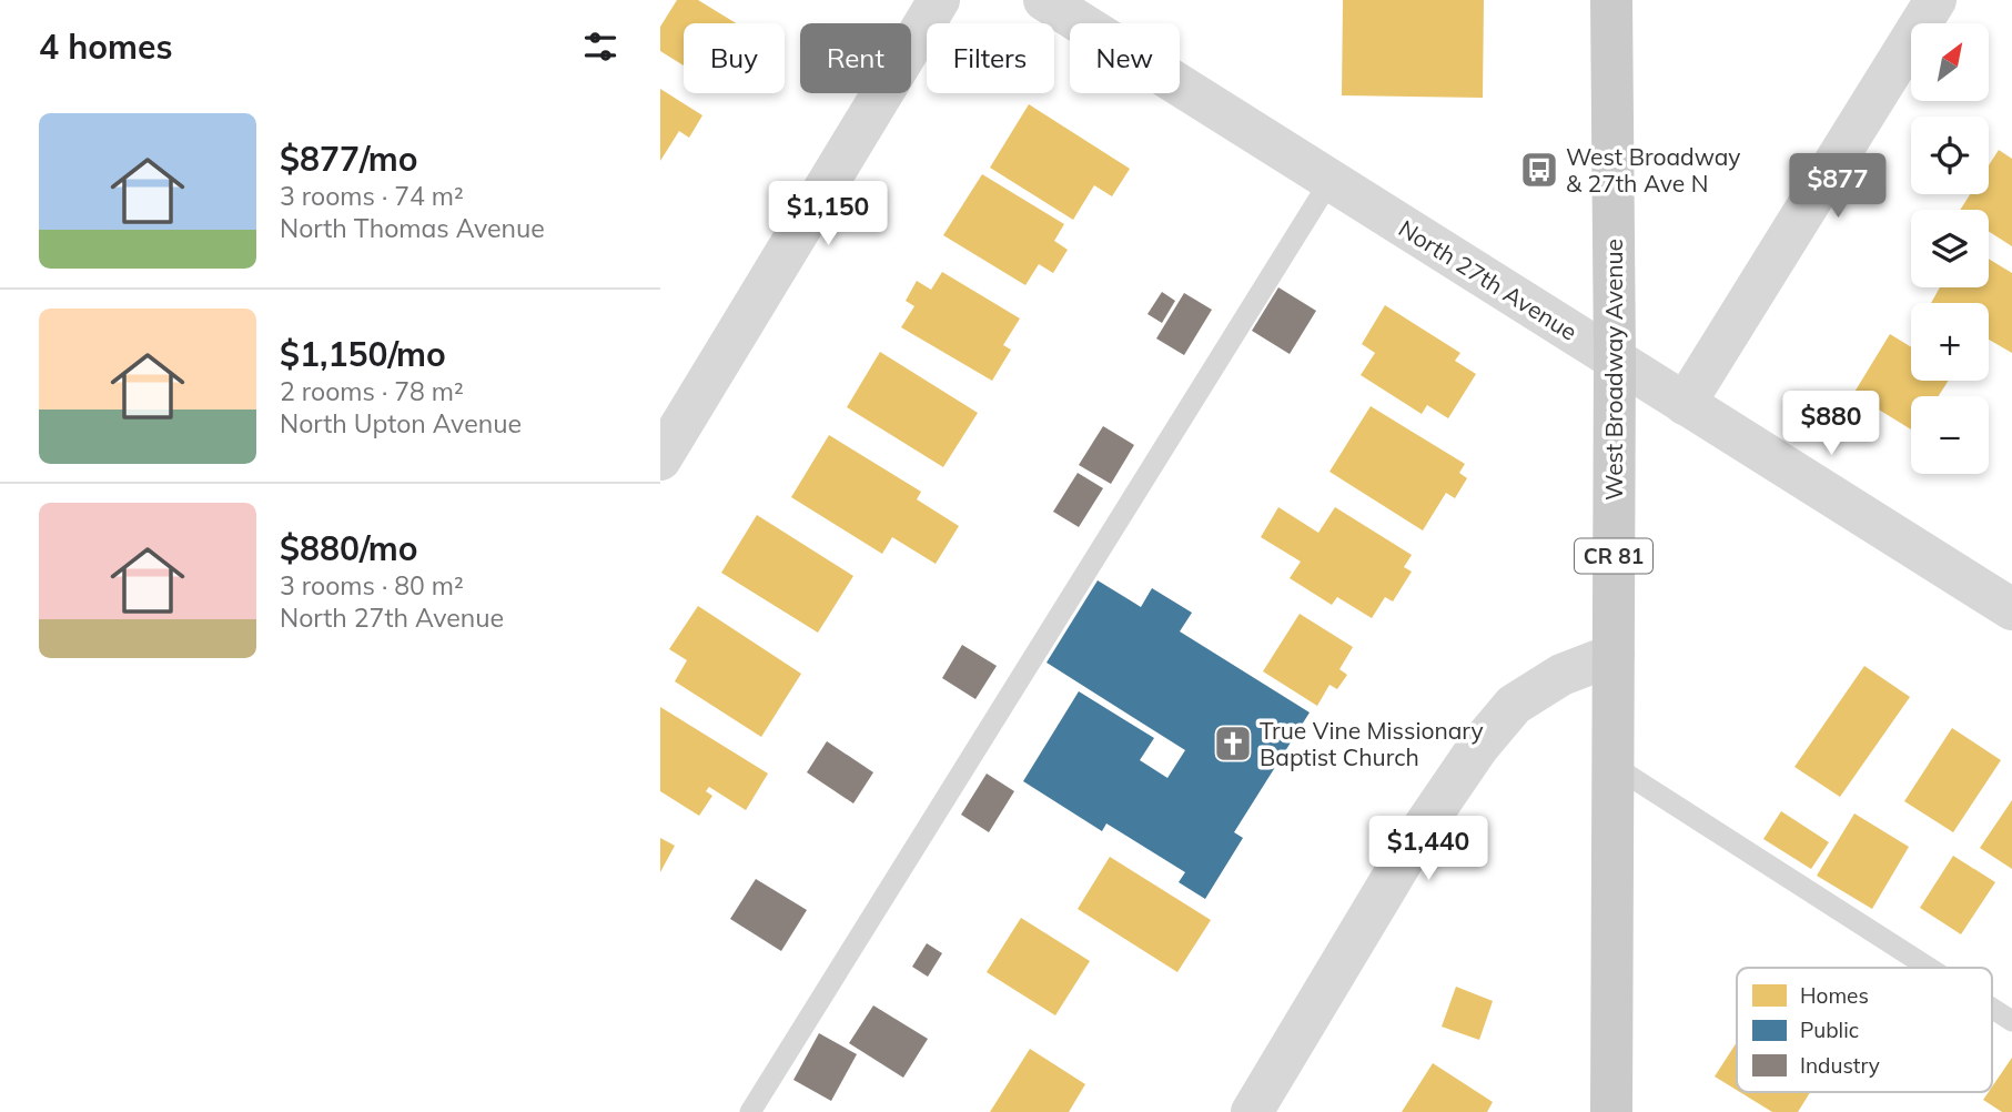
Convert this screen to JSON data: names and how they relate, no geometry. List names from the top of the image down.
{
  "streets": {
    "main road": ["West Broadway Avenue", "CR 81"],
    "street": ["North 27th Avenue"]
  },
  "crossings": [
    ["North 27th Avenue", "West Broadway Avenue"]
  ],
  "places": {
    "bus stop": ["West Broadway & 27th Ave N"],
    "church": ["True Vine Missionary Baptist Church"]
  },
  "legend": ["Homes", "Public", "Industry"],
  "north": "top right",
  "page": {
    "heading": "4 homes",
    "map_buttons": ["+", "−"],
    "chip": [
      "Buy",
      "Rent",
      "Filters",
      "New"
    ],
    "list": [
      {
        "name": "$877/mo",
        "note": "3 rooms · 74 m² · North Thomas Avenue"
      },
      {
        "name": "$1,150/mo",
        "note": "2 rooms · 78 m² · North Upton Avenue"
      },
      {
        "name": "$880/mo",
        "note": "3 rooms · 80 m² · North 27th Avenue"
      }
    ],
    "price": [
      "$877",
      "$1,150",
      "$880",
      "$1,440"
    ]
  }
}
